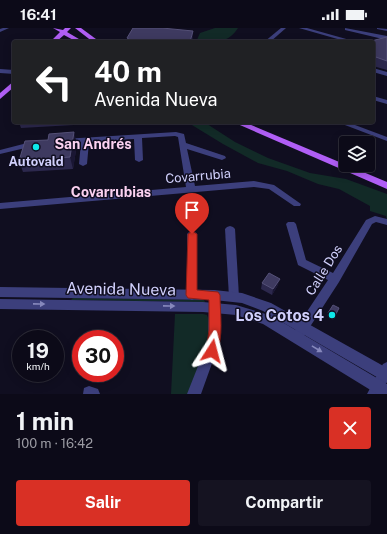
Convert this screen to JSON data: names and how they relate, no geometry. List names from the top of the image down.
{
  "streets": {
    "street": ["Covarrubia", "Calle Dos", "Avenida Nueva"]
  },
  "crossings": [
    ["Calle Dos", "Avenida Nueva"]
  ],
  "districts": ["San Andrés", "Covarrubias"],
  "places": ["Autovald", "Los Cotos 4"],
  "page": {
    "status": "16:41",
    "turn": ["40 m", "Avenida Nueva"],
    "speed": "19 km/h",
    "limit": "30",
    "heading": ["1 min", "100 m · 16:42"],
    "buttons": ["Salir", "Compartir"]
  }
}
